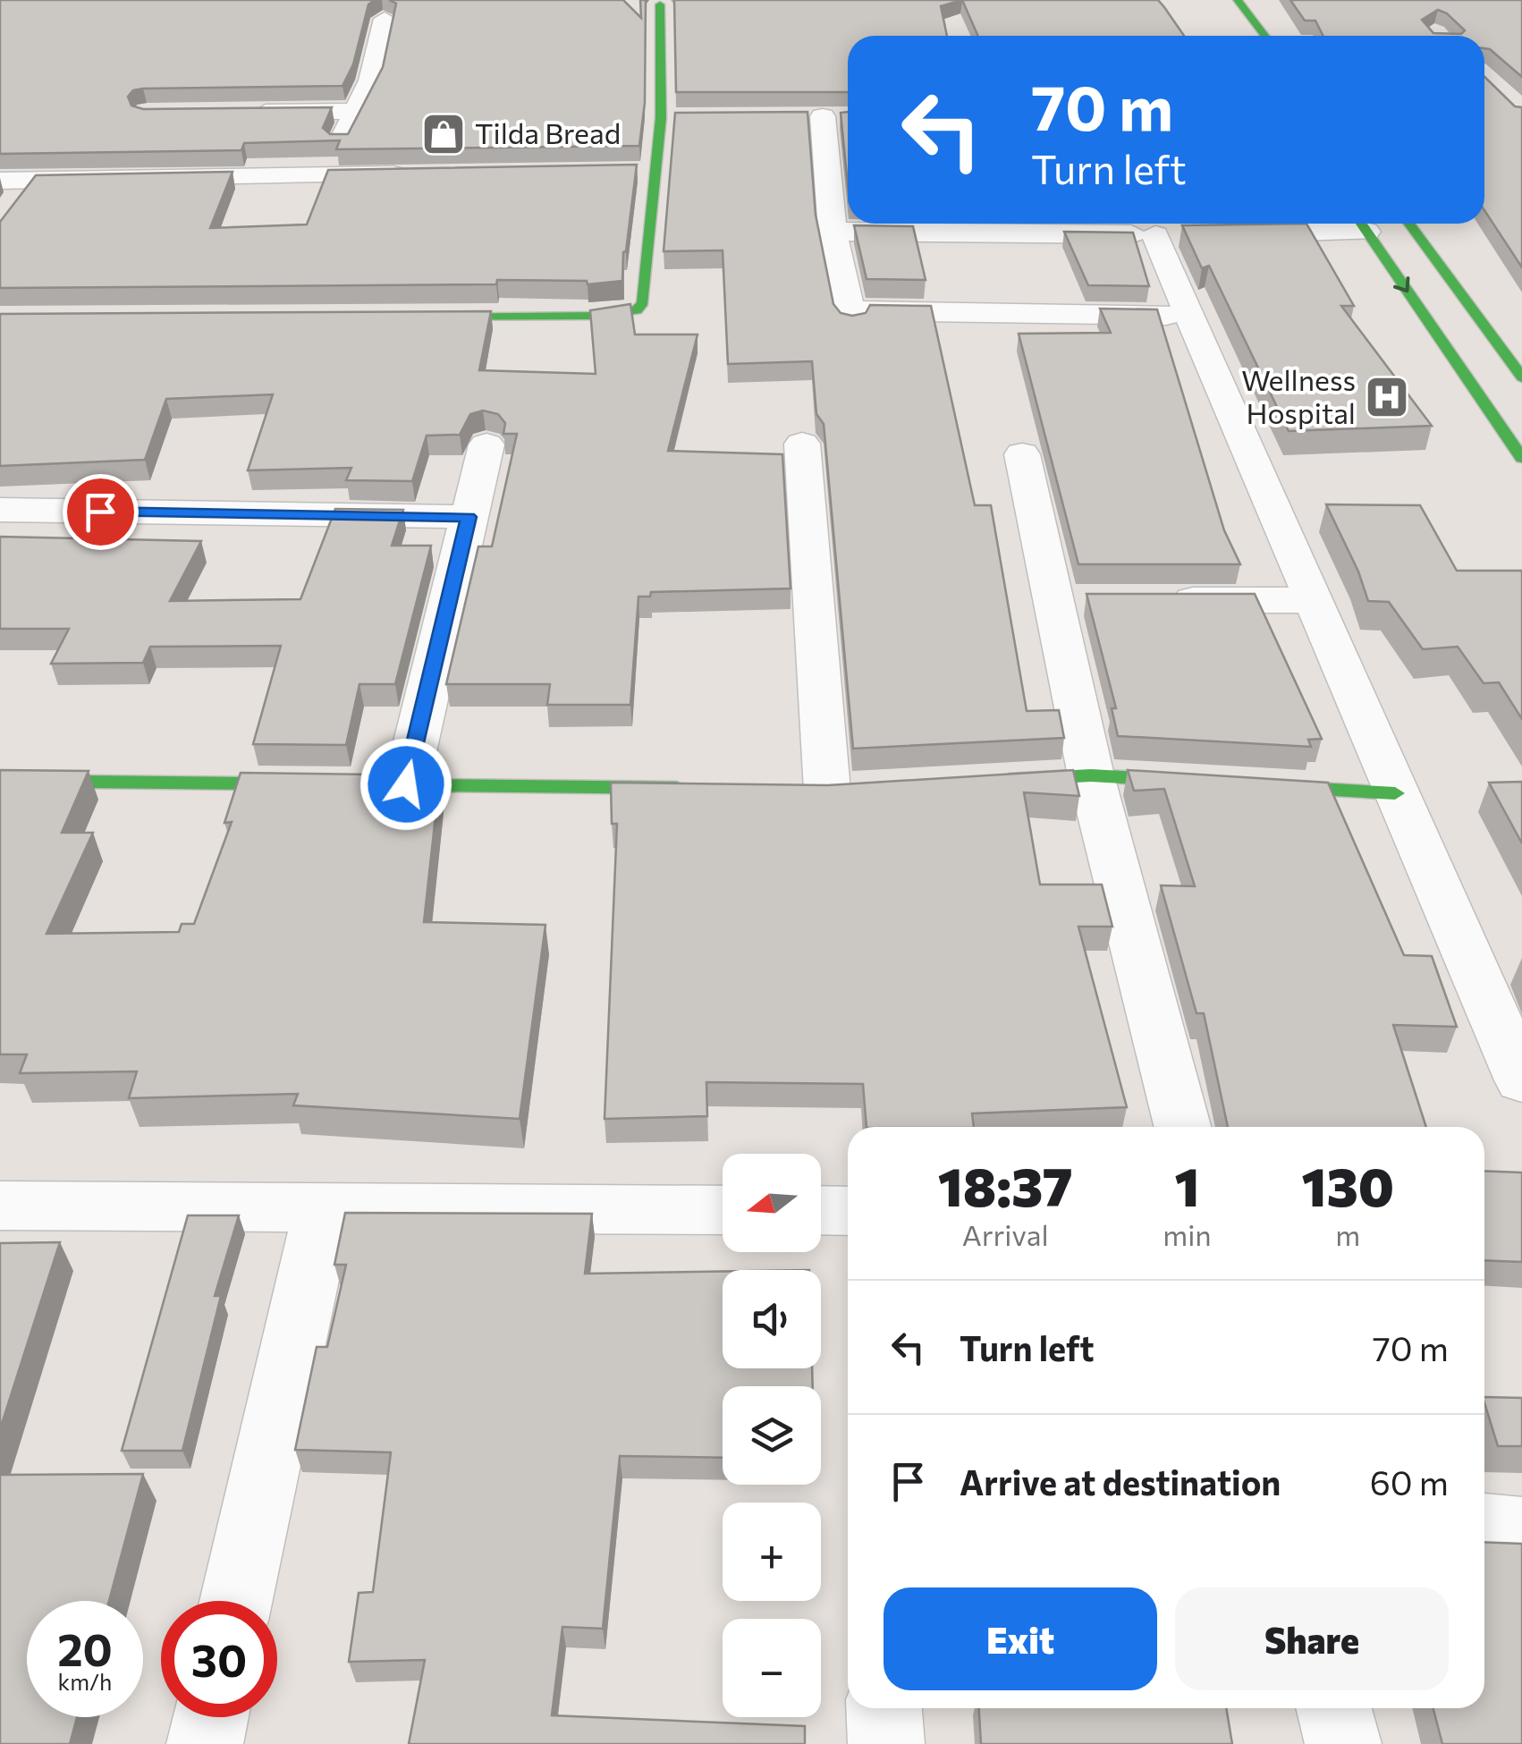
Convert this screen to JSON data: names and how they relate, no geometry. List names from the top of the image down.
{
  "places": {
    "shop": ["Tilda Bread"],
    "hospital": ["Wellness Hospital"]
  },
  "north": "left",
  "page": {
    "turn": ["70 m", "Turn left"],
    "eta": [
      "18:37",
      "Arrival",
      "1",
      "min",
      "130",
      "m"
    ],
    "map_buttons": ["+", "−"],
    "list": [
      {
        "name": "Turn left",
        "value": "70 m"
      },
      {
        "name": "Arrive at destination",
        "value": "60 m"
      }
    ],
    "buttons": ["Exit", "Share"],
    "speed": "20 km/h",
    "limit": "30"
  }
}
